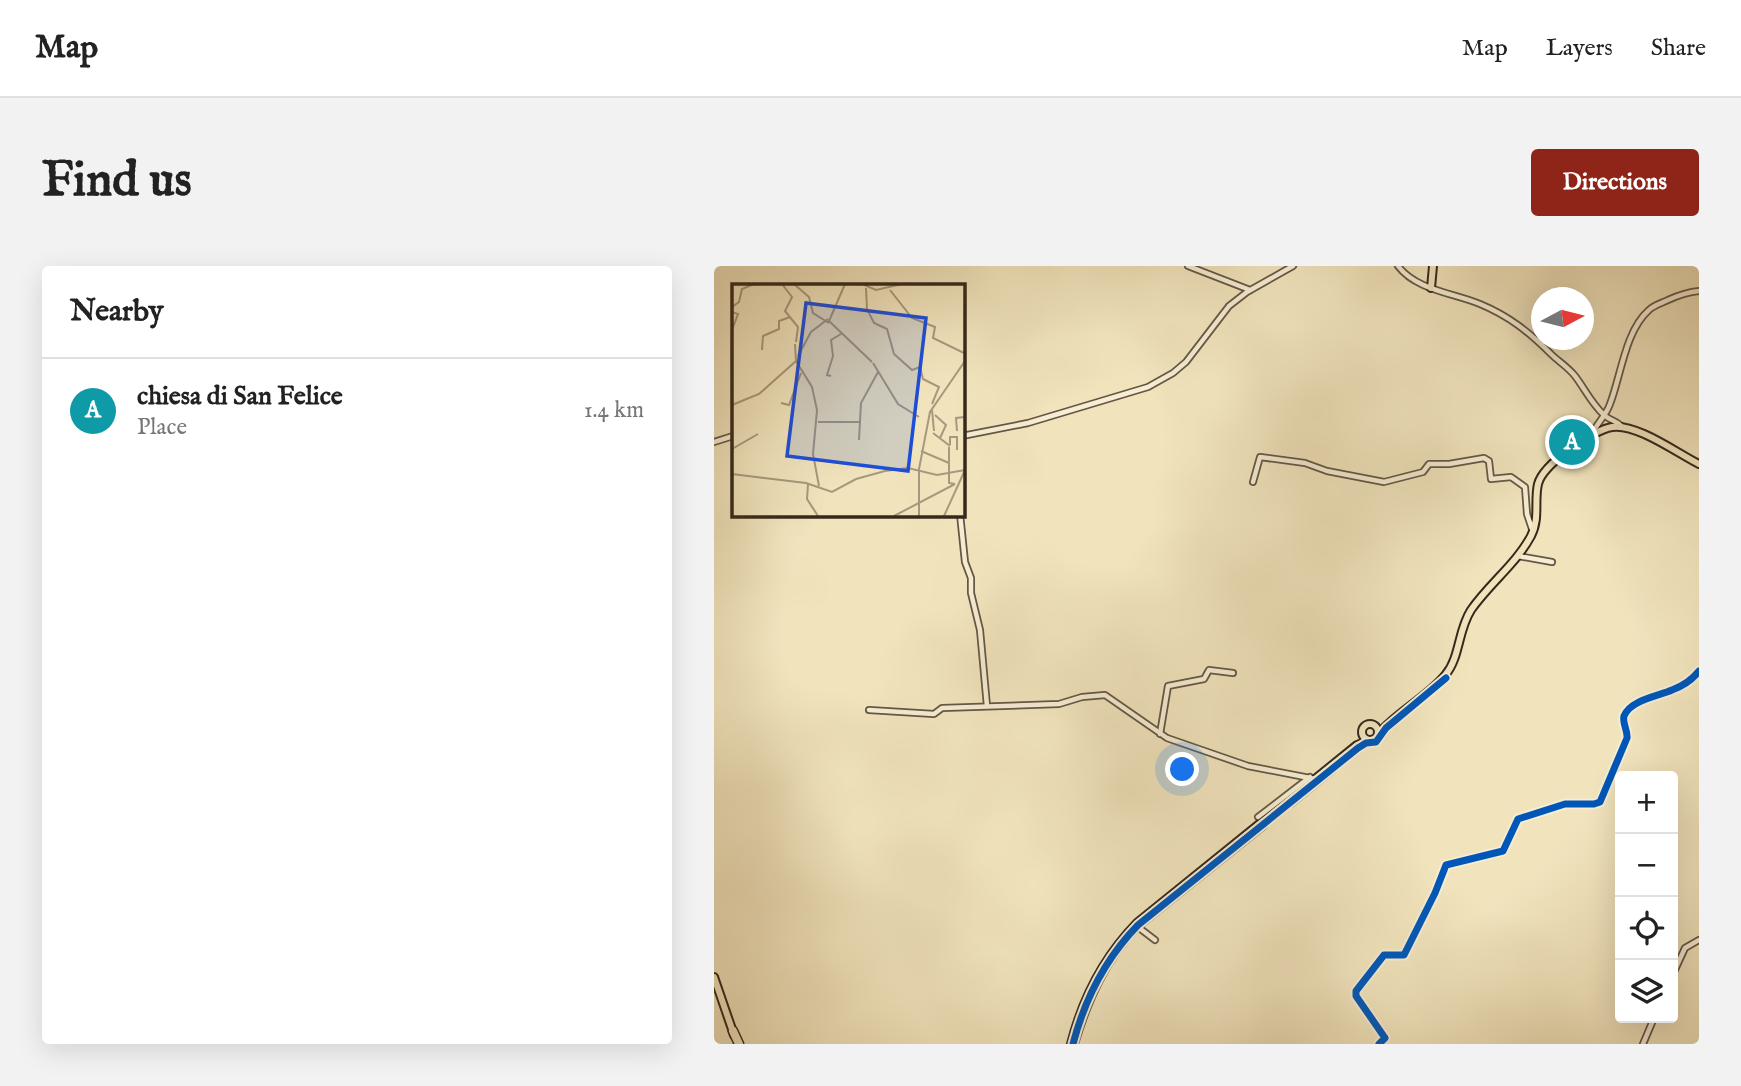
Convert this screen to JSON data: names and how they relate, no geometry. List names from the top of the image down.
{
  "north": "right",
  "page": {
    "header": "Map",
    "nav": ["Map", "Layers", "Share"],
    "buttons": "Directions",
    "title": "Find us",
    "heading": "Nearby",
    "list": [
      {
        "mark": "A",
        "name": "chiesa di San Felice",
        "note": "Place",
        "value": "1.4 km"
      }
    ],
    "pins": "A",
    "map_buttons": ["+", "−"]
  }
}
